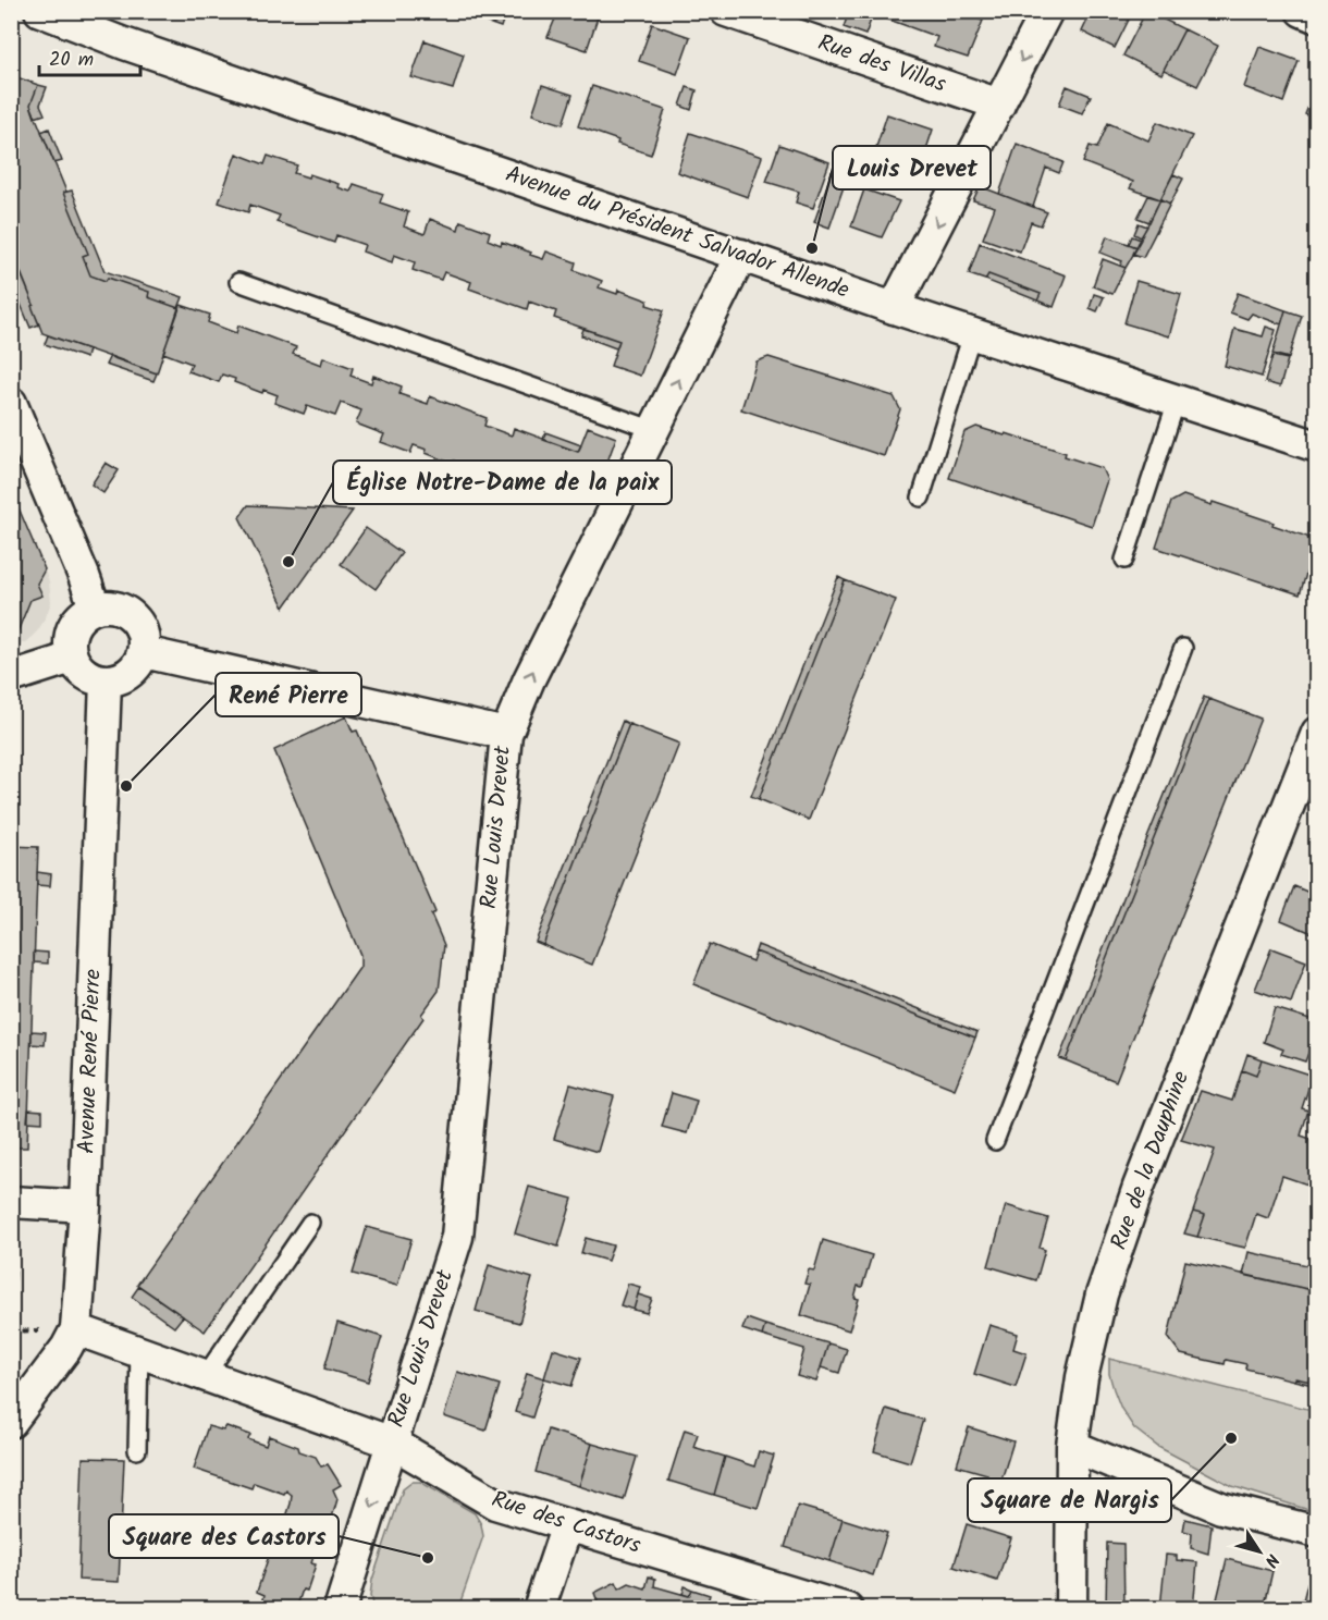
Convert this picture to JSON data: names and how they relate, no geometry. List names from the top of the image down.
{
  "streets": {
    "street": [
      "Rue des Villas",
      "Avenue du Président Salvador Allende",
      "Rue Louis Drevet",
      "Avenue René Pierre",
      "Rue de la Dauphine",
      "Rue des Castors"
    ]
  },
  "crossings": [
    ["Avenue du Président Salvador Allende", "Rue Louis Drevet"],
    ["Rue Louis Drevet", "Rue des Castors"],
    ["Avenue René Pierre", "Rue des Castors"]
  ],
  "places": [
    "Louis Drevet",
    "Église Notre-Dame de la paix",
    "René Pierre",
    "Square de Nargis",
    "Square des Castors"
  ],
  "scale_bar": "20 m",
  "north": "bottom right"
}
